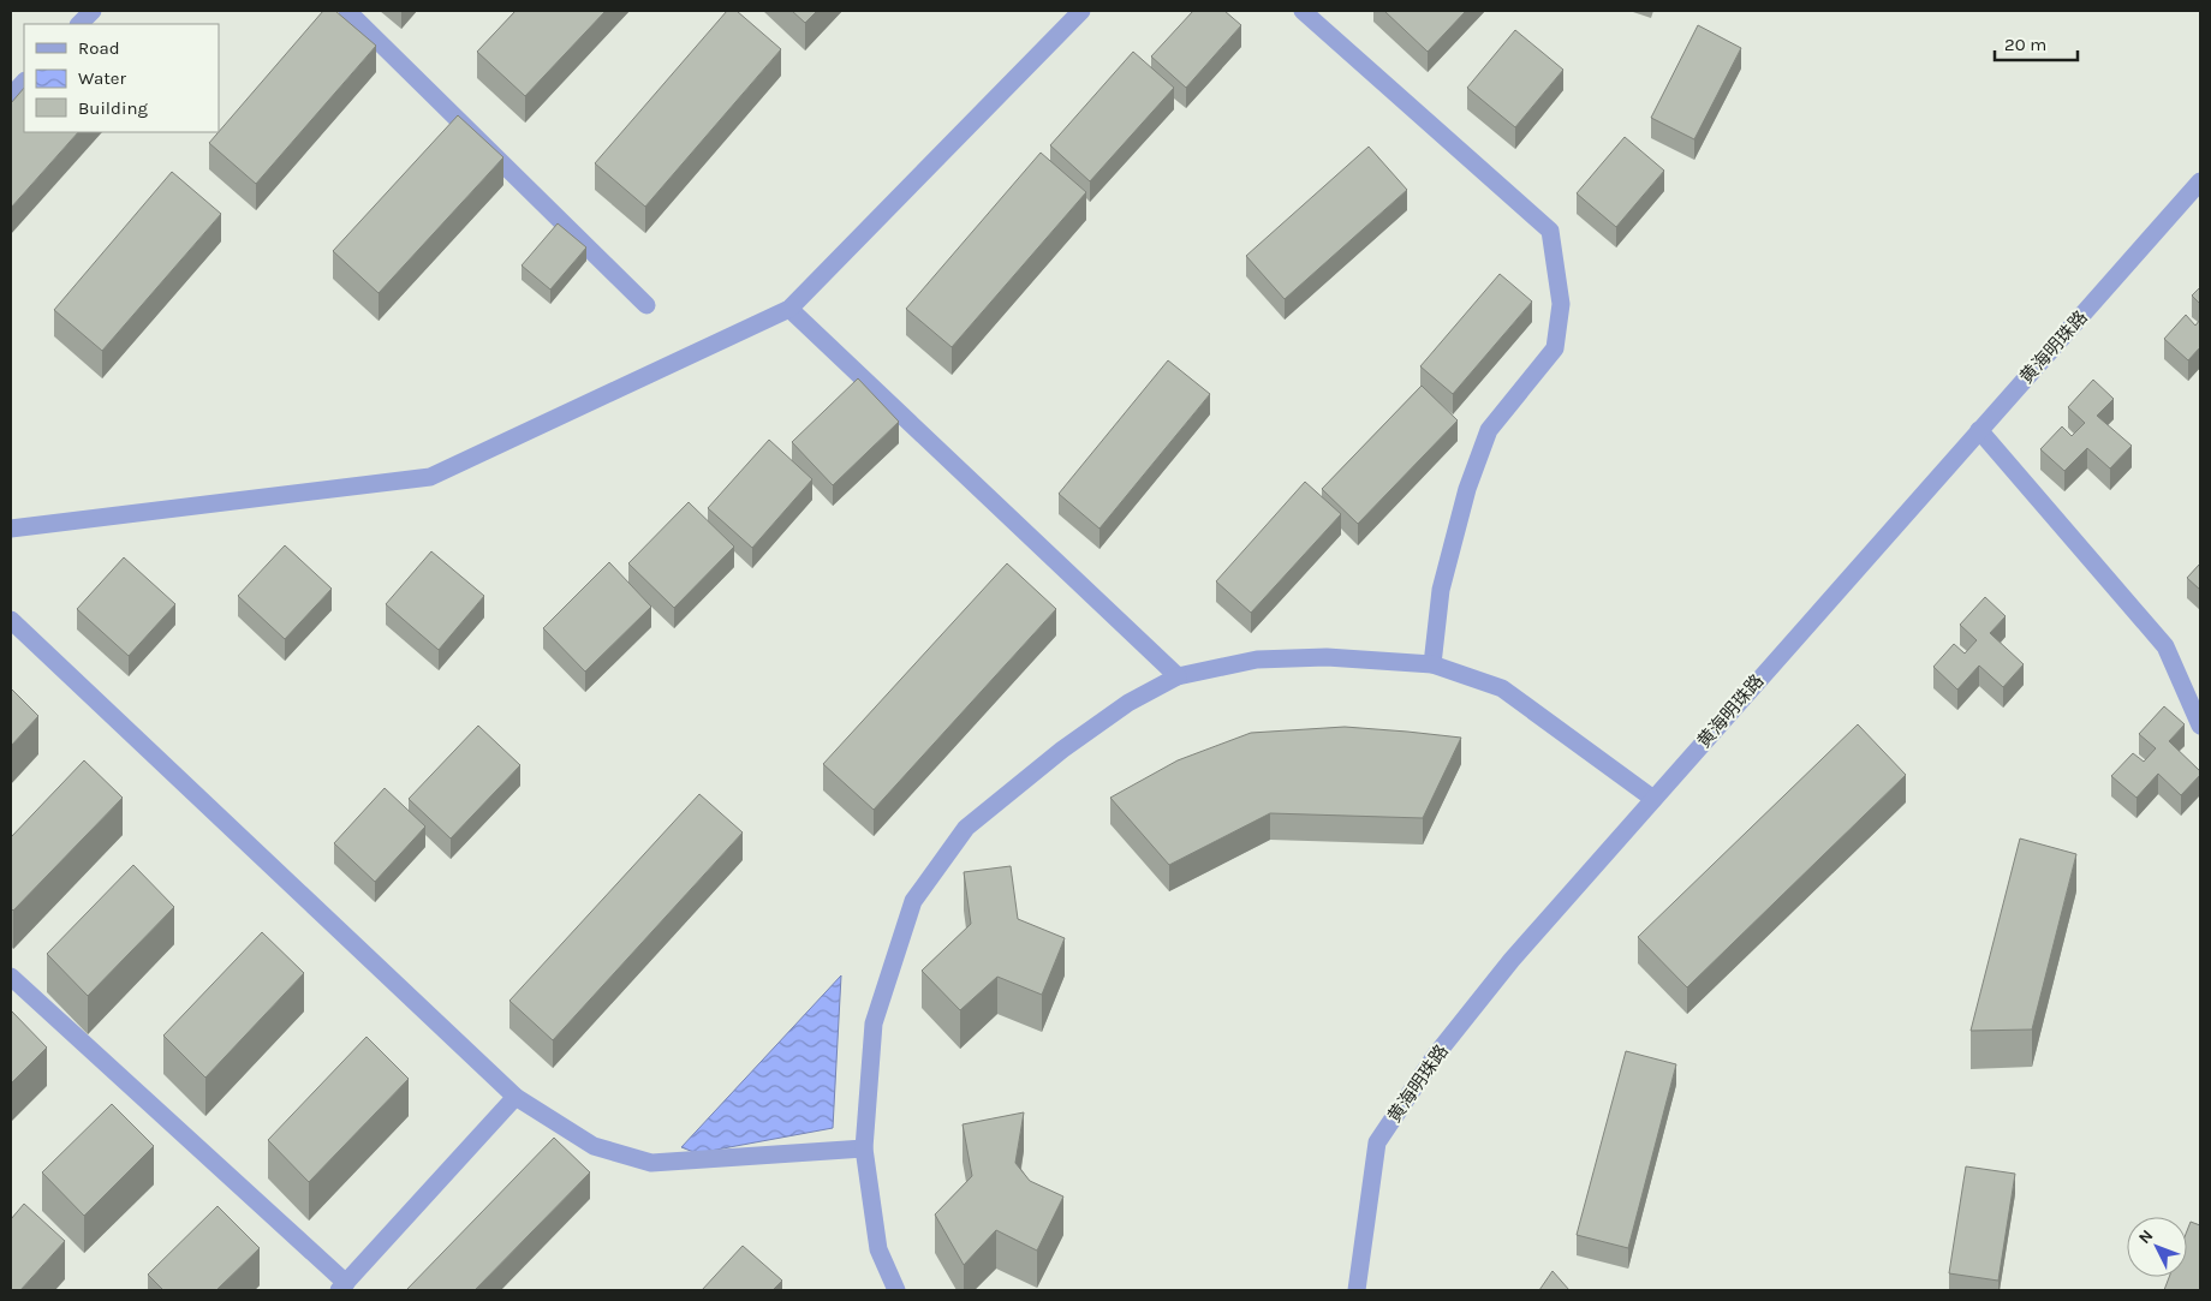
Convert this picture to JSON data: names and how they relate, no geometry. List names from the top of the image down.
{
  "streets": {
    "street": ["黄海明珠路"]
  },
  "legend": ["Road", "Water", "Building"],
  "scale_bar": "20 m",
  "north": "top left"
}
